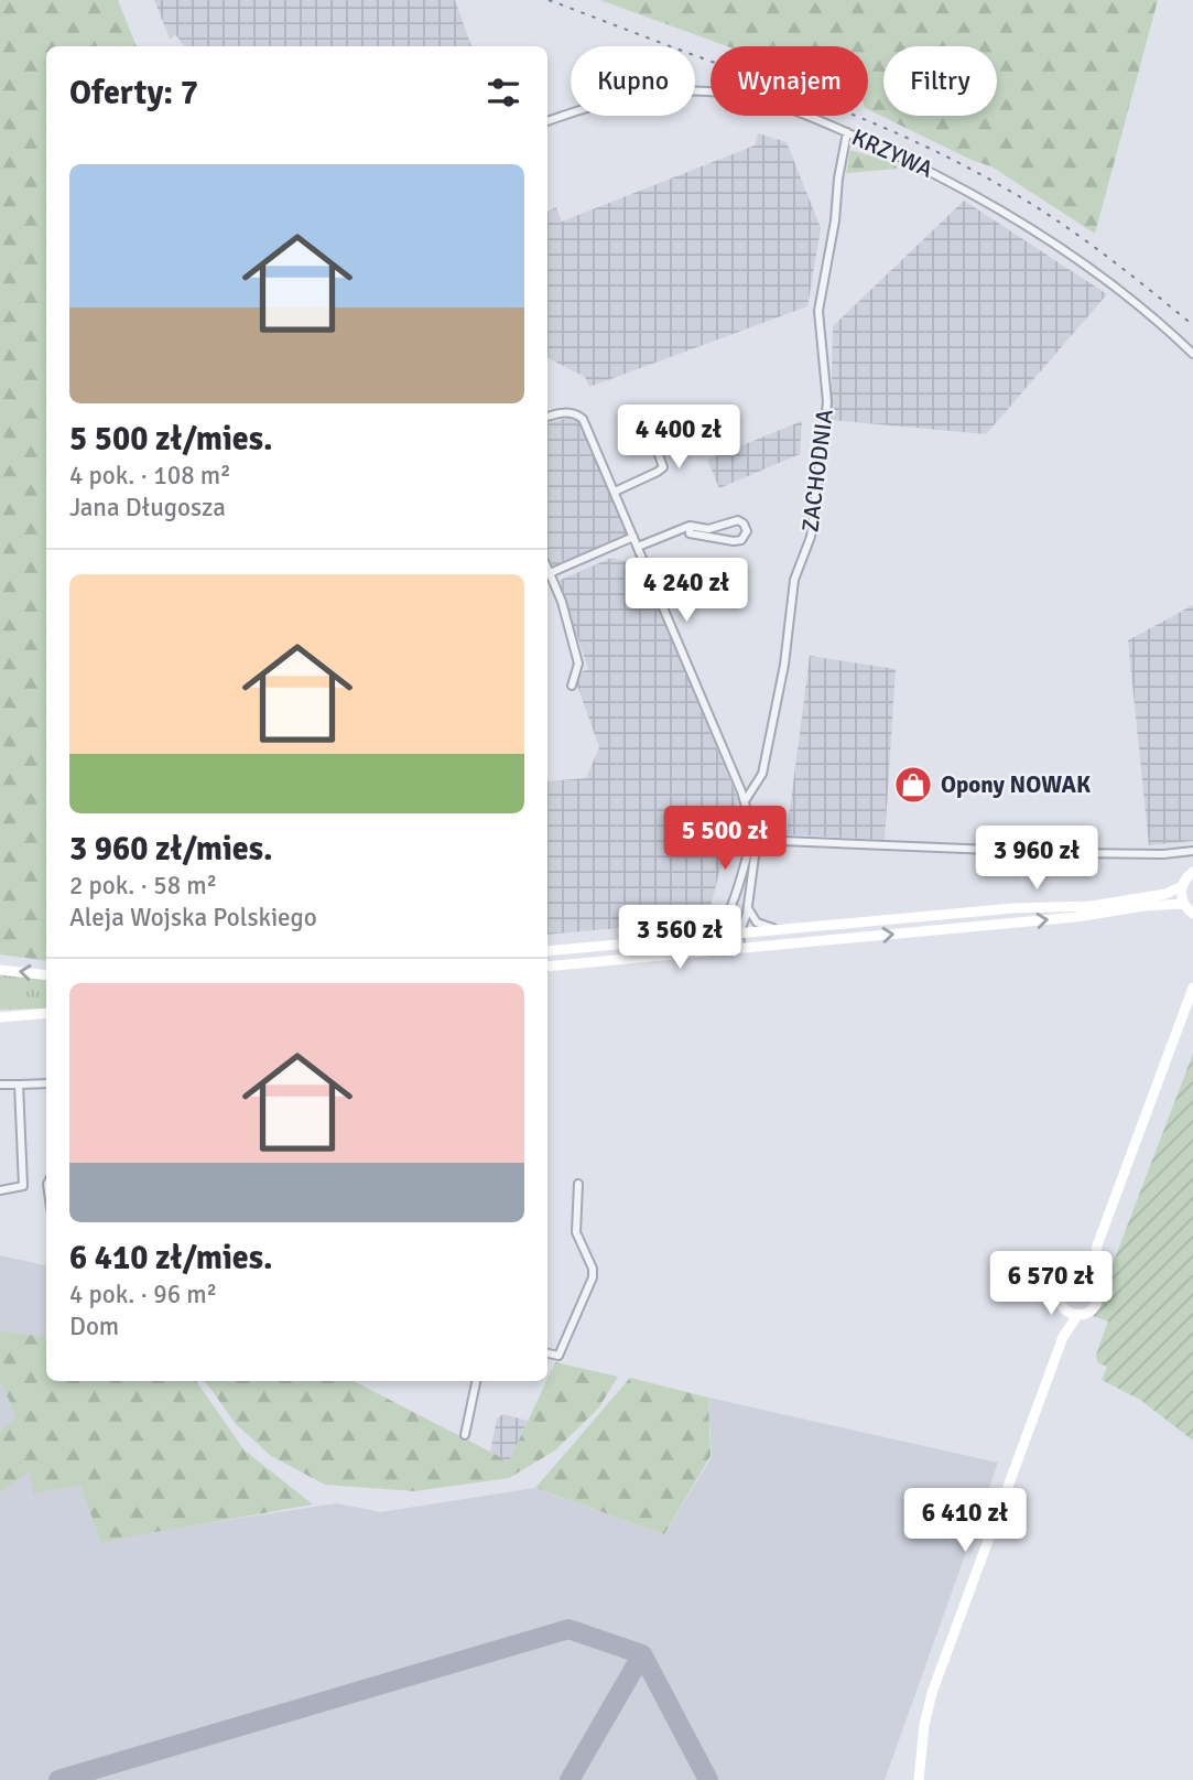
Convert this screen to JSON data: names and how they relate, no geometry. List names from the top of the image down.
{
  "streets": {
    "street": ["KRZYWA", "ZACHODNIA"]
  },
  "crossings": [
    ["KRZYWA", "ZACHODNIA"]
  ],
  "places": {
    "shop": ["Opony NOWAK"]
  },
  "page": {
    "chip": ["Kupno", "Wynajem", "Filtry"],
    "heading": "Oferty: 7",
    "list": [
      {
        "name": "5 500 zł/mies.",
        "note": "4 pok. · 108 m² · Jana Długosza"
      },
      {
        "name": "3 960 zł/mies.",
        "note": "2 pok. · 58 m² · Aleja Wojska Polskiego"
      },
      {
        "name": "6 410 zł/mies.",
        "note": "4 pok. · 96 m² · Dom"
      }
    ],
    "price": [
      "4 400 zł",
      "4 240 zł",
      "5 500 zł",
      "3 960 zł",
      "3 560 zł",
      "6 570 zł",
      "6 410 zł"
    ]
  }
}
